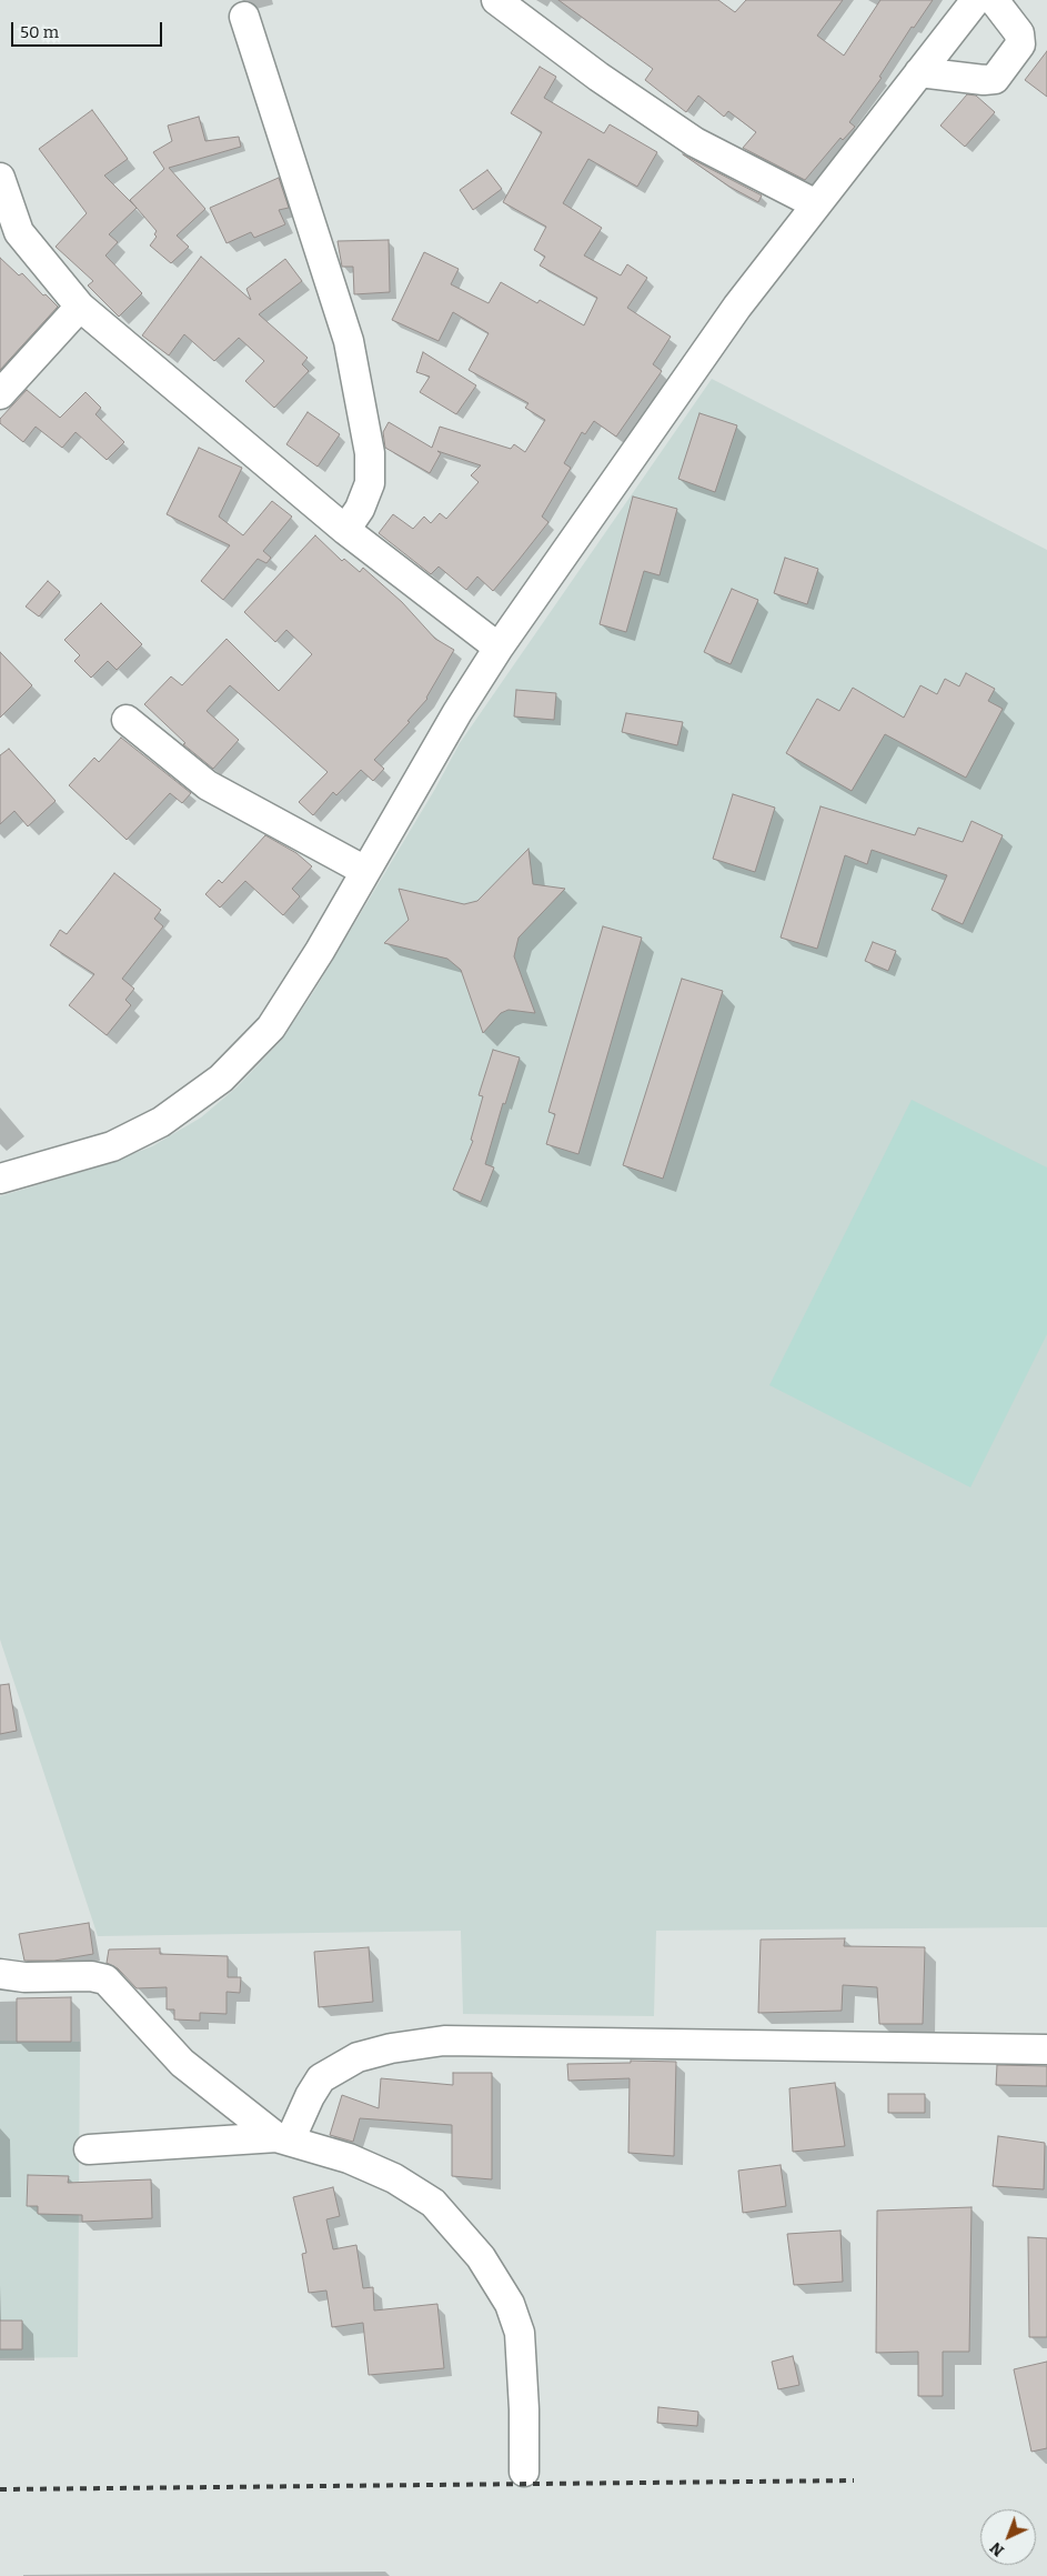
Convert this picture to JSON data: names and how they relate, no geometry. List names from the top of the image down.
{
  "scale_bar": "50 m",
  "north": "bottom left"
}
